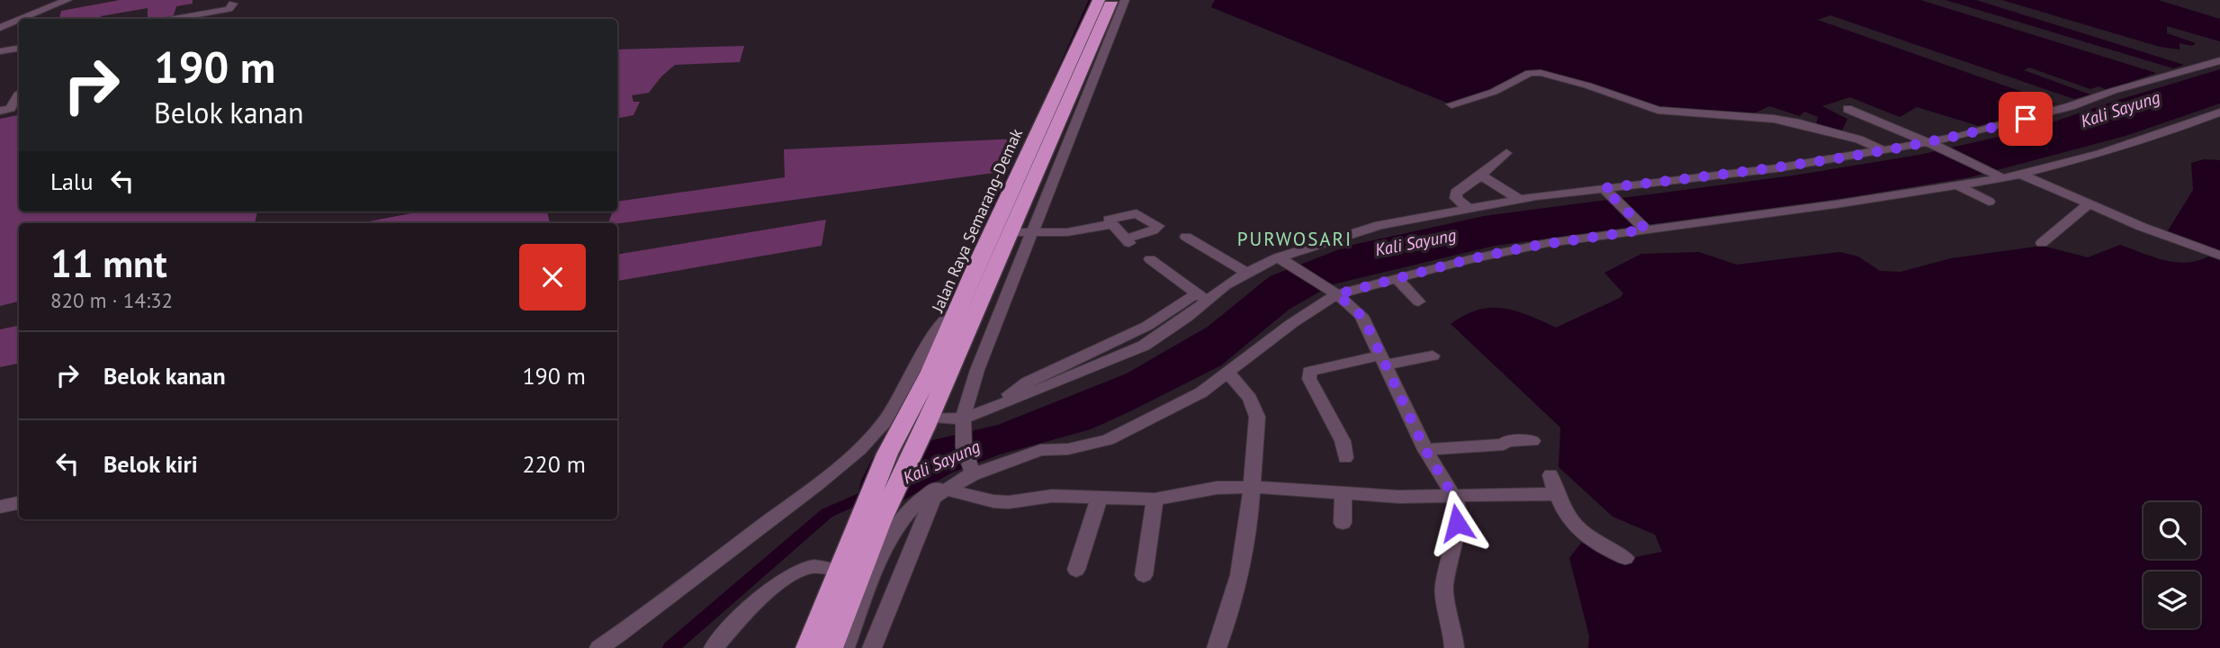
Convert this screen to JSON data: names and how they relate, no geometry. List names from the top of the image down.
{
  "streets": {
    "highway": ["Jalan Raya Semarang-Demak"]
  },
  "districts": ["PURWOSARI"],
  "water": ["Kali Sayung"],
  "page": {
    "turn": ["190 m", "Belok kanan"],
    "then": "Lalu",
    "heading": ["11 mnt", "820 m · 14:32"],
    "list": [
      {
        "name": "Belok kanan",
        "value": "190 m"
      },
      {
        "name": "Belok kiri",
        "value": "220 m"
      }
    ]
  }
}
